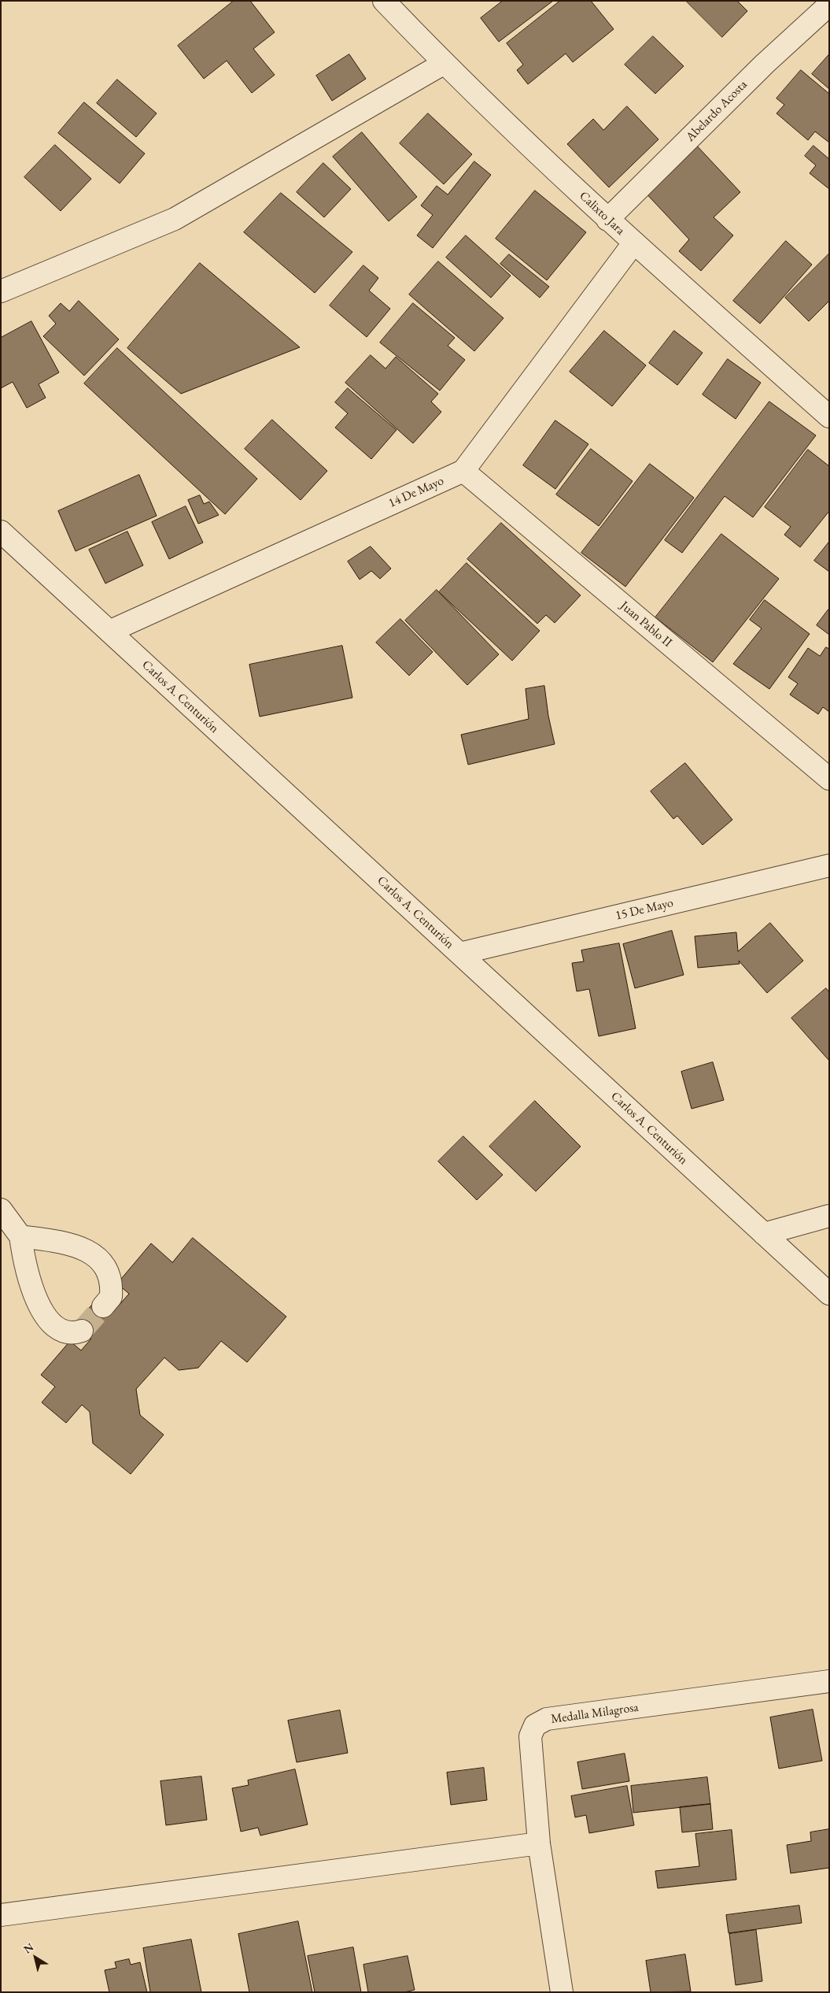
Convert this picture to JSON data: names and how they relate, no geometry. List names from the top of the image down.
{
  "streets": {
    "street": [
      "Abelardo Acosta",
      "Calixto Jara",
      "14 De Mayo",
      "Juan Pablo II",
      "Carlos A. Centurión",
      "15 De Mayo",
      "Medalla Milagrosa"
    ]
  },
  "crossings": [
    ["Abelardo Acosta", "Calixto Jara"],
    ["Calixto Jara", "14 De Mayo"],
    ["14 De Mayo", "Juan Pablo II"],
    ["14 De Mayo", "Carlos A. Centurión"],
    ["Carlos A. Centurión", "15 De Mayo"]
  ],
  "north": "top left"
}
